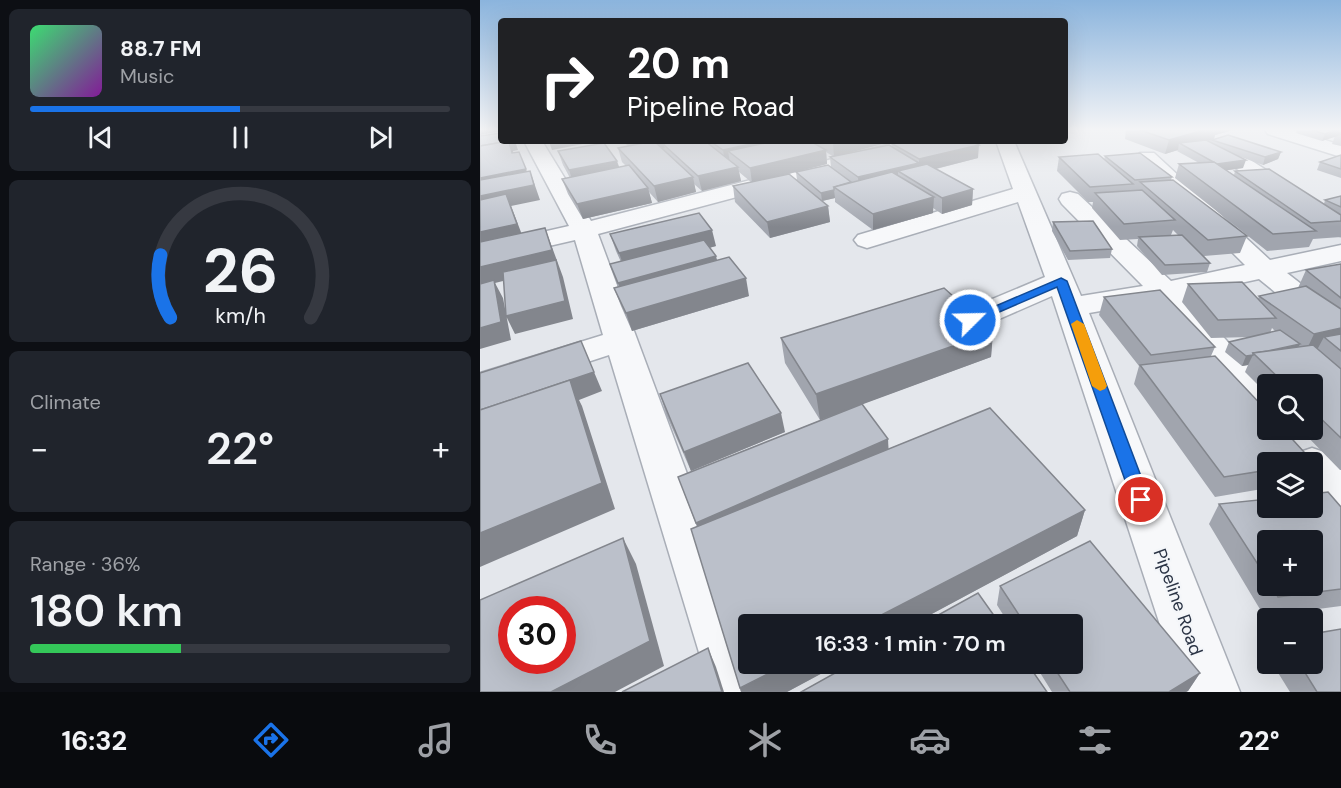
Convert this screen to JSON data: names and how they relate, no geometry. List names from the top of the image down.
{
  "streets": {
    "street": ["Pipeline Road"]
  },
  "page": {
    "turn": ["20 m", "Pipeline Road"],
    "song": ["88.7 FM", "Music"],
    "tile": [
      "Climate",
      ["Range · 36%", "180 km"]
    ],
    "map_buttons": ["+", "−"],
    "heat": ["−", "22°", "+"],
    "limit": "30",
    "trip": "16:33 · 1 min · 70 m",
    "tabs": ["16:32", "22°"],
    "gauge": ["26", "km/h"]
  }
}
